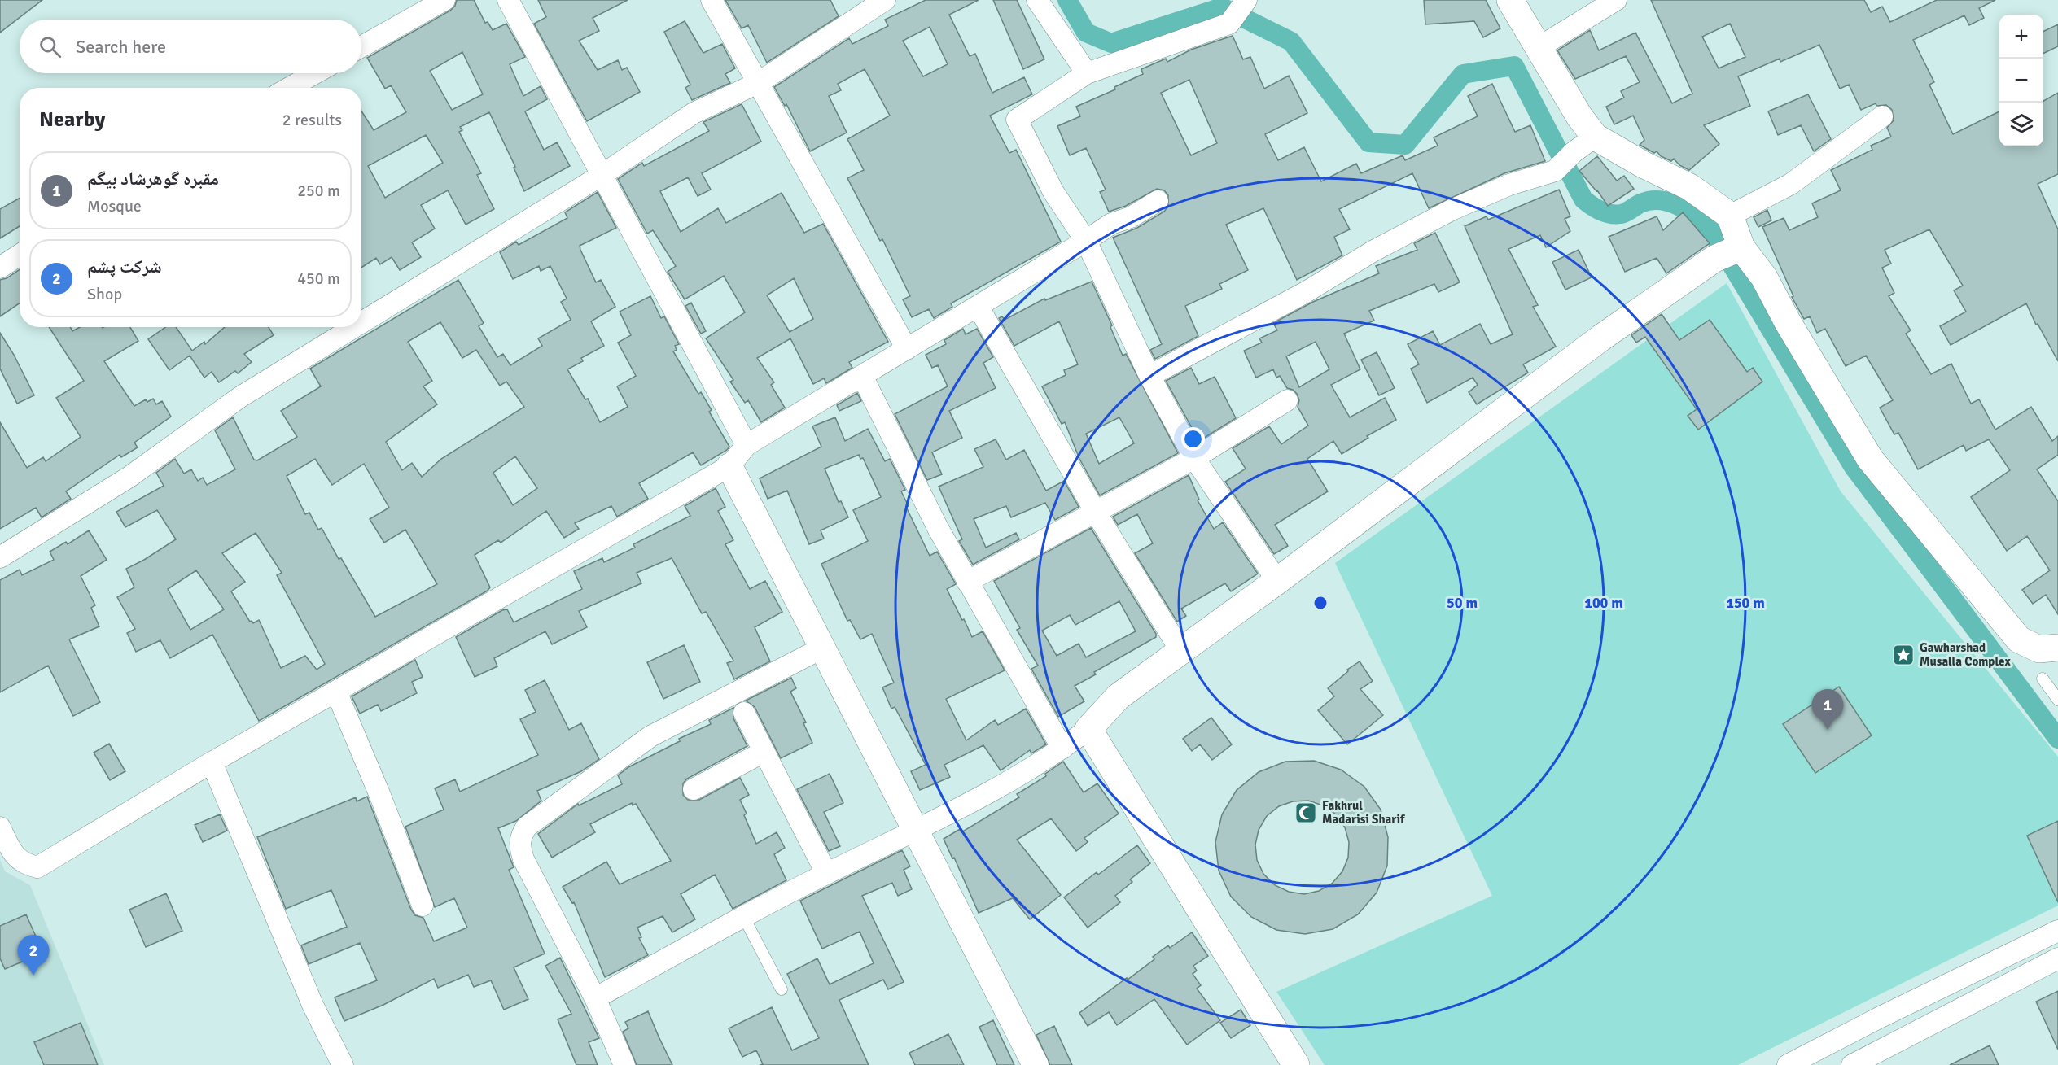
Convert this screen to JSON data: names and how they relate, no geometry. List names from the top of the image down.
{
  "places": {
    "place": ["Gawharshad Musalla Complex"],
    "mosque": ["Fakhrul Madarisi Sharif"]
  },
  "page": {
    "map_buttons": ["+", "−"],
    "search": "Search here",
    "heading": ["Nearby", "2 results"],
    "list": [
      {
        "mark": "1",
        "name": "مقبره گوهرشاد بیگم",
        "note": "Mosque",
        "value": "250 m"
      },
      {
        "mark": "2",
        "name": "شرکت پشم",
        "note": "Shop",
        "value": "450 m"
      }
    ],
    "pins": ["1", "2"]
  },
  "rings": ["50 m", "100 m", "150 m"]
}
